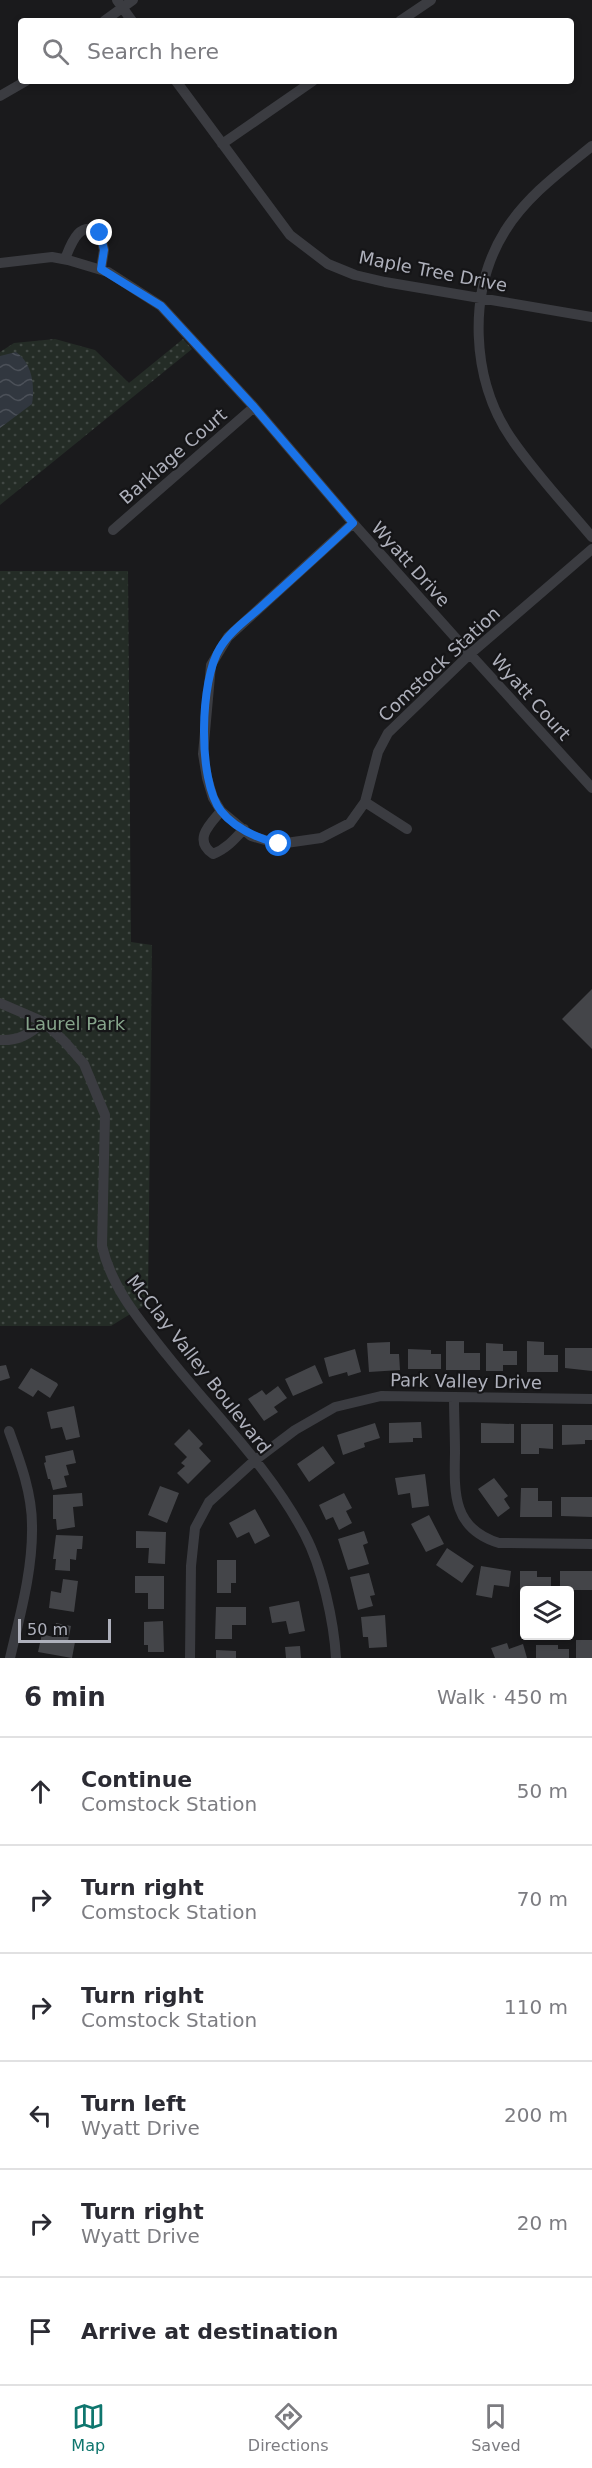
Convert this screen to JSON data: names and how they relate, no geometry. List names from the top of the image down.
{
  "streets": {
    "street": [
      "Maple Tree Drive",
      "Barklage Court",
      "Wyatt Drive",
      "Comstock Station",
      "Wyatt Court",
      "McClay Valley Boulevard",
      "Park Valley Drive"
    ]
  },
  "crossings": [
    ["Barklage Court", "Wyatt Drive"],
    ["Wyatt Drive", "Comstock Station"],
    ["Wyatt Drive", "Wyatt Court"],
    ["Comstock Station", "Wyatt Court"],
    ["McClay Valley Boulevard", "Park Valley Drive"]
  ],
  "parks": ["Laurel Park"],
  "scale_bar": "50 m",
  "page": {
    "search": "Search here",
    "scale": "50 m",
    "heading": ["6 min", "Walk · 450 m"],
    "list": [
      ["Continue", "Comstock Station", "50 m"],
      ["Turn right", "Comstock Station", "70 m"],
      ["Turn right", "Comstock Station", "110 m"],
      ["Turn left", "Wyatt Drive", "200 m"],
      ["Turn right", "Wyatt Drive", "20 m"],
      "Arrive at destination"
    ],
    "nav": ["Map", "Directions", "Saved"]
  }
}
